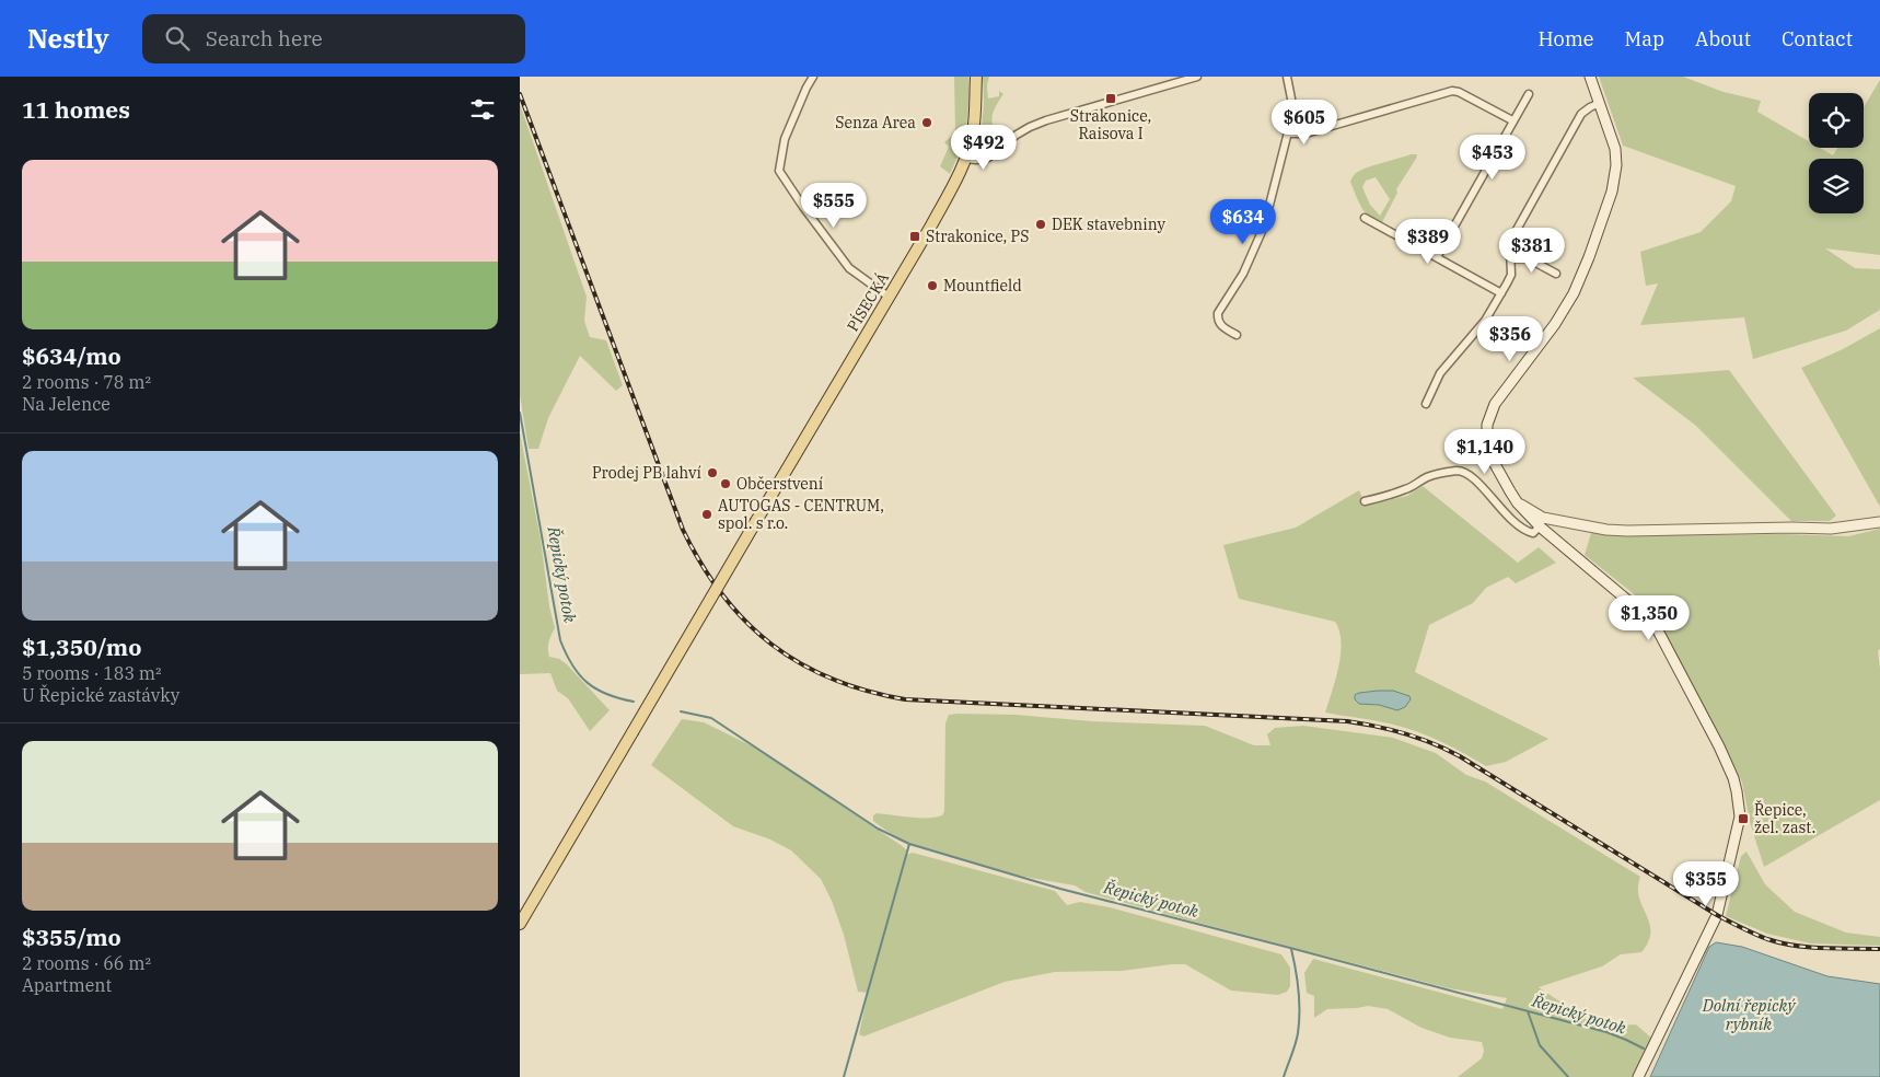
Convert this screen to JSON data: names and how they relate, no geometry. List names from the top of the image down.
{
  "streets": {
    "main road": ["PÍSECKÁ"]
  },
  "water": ["Řepický potok", "Dolní řepický rybník"],
  "places": {
    "transit": ["Strakonice, Raisova I", "Strakonice, PS", "Řepice, žel. zast."],
    "other": [
      "Senza Area",
      "DEK stavebniny",
      "Mountfield",
      "Prodej PB lahví",
      "Občerstvení",
      "AUTOGAS - CENTRUM, spol. s r.o."
    ]
  },
  "page": {
    "header": "Nestly",
    "search": "Search here",
    "nav": [
      "Home",
      "Map",
      "About",
      "Contact"
    ],
    "heading": "11 homes",
    "price": [
      "$605",
      "$492",
      "$453",
      "$555",
      "$634",
      "$389",
      "$381",
      "$356",
      "$1,140",
      "$1,350",
      "$355"
    ],
    "list": [
      {
        "name": "$634/mo",
        "note": "2 rooms · 78 m² · Na Jelence"
      },
      {
        "name": "$1,350/mo",
        "note": "5 rooms · 183 m² · U Řepické zastávky"
      },
      {
        "name": "$355/mo",
        "note": "2 rooms · 66 m² · Apartment"
      }
    ]
  }
}
